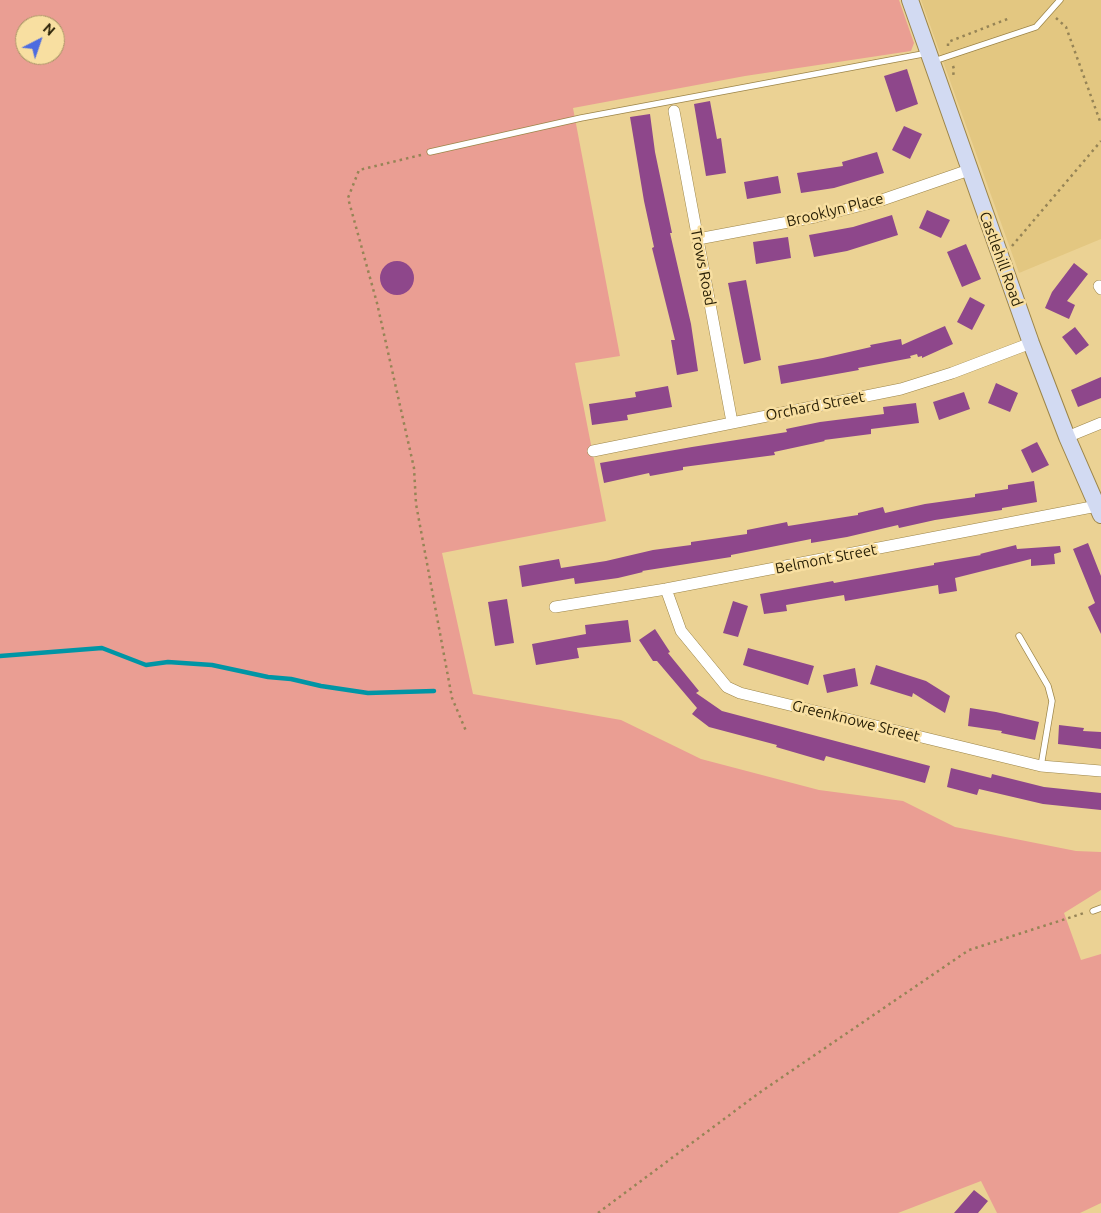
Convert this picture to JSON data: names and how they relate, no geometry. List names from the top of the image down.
{
  "streets": {
    "main road": ["Castlehill Road"],
    "street": [
      "Brooklyn Place",
      "Trows Road",
      "Orchard Street",
      "Belmont Street",
      "Greenknowe Street"
    ]
  },
  "crossings": [
    ["Brooklyn Place", "Castlehill Road"],
    ["Brooklyn Place", "Trows Road"],
    ["Castlehill Road", "Orchard Street"],
    ["Castlehill Road", "Belmont Street"],
    ["Trows Road", "Orchard Street"],
    ["Belmont Street", "Greenknowe Street"]
  ],
  "north": "top right"
}
